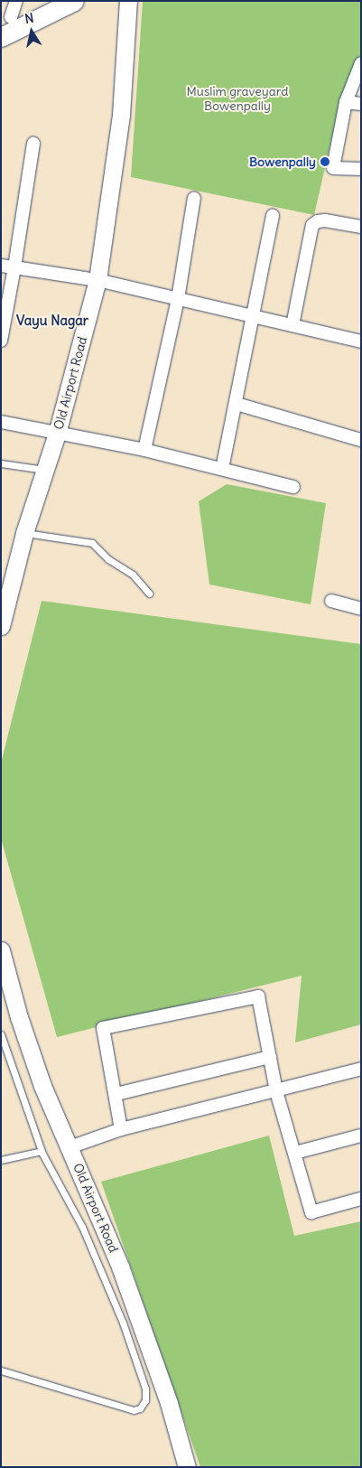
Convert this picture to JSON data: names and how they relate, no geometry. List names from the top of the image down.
{
  "streets": {
    "main road": ["Old Airport Road"]
  },
  "districts": ["Vayu Nagar"],
  "parks": ["Muslim graveyard Bowenpally"],
  "places": ["Bowenpally"],
  "north": "top"
}
